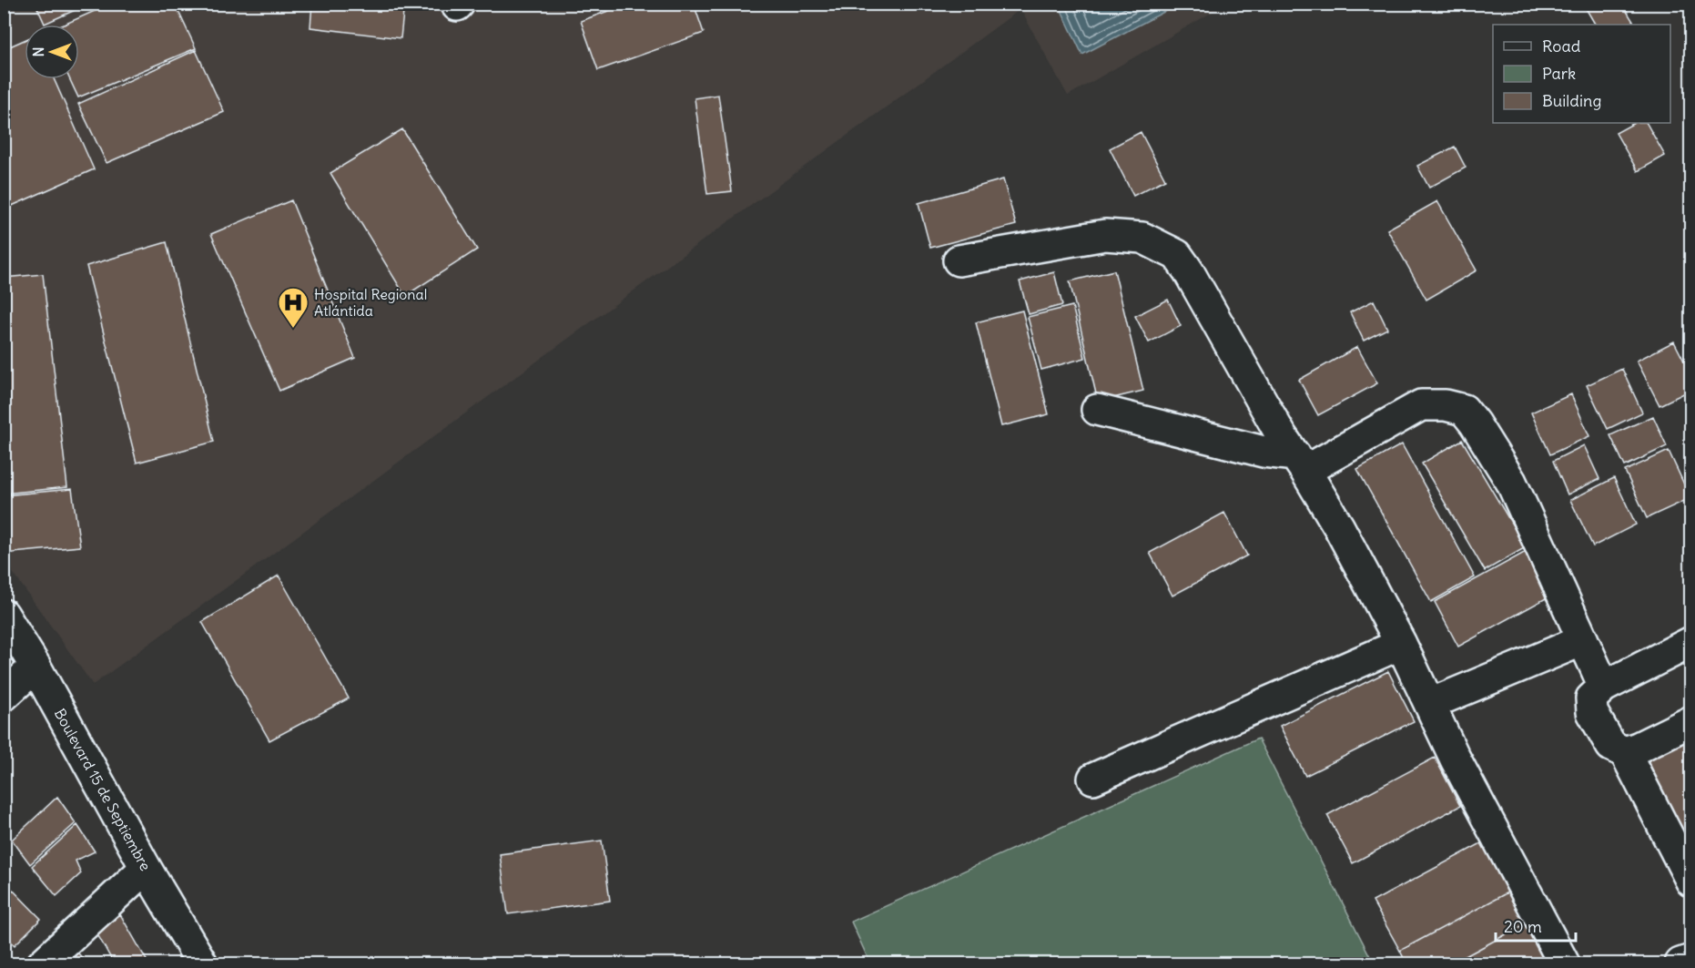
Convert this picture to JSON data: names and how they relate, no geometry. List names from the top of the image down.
{
  "streets": {
    "street": ["Boulevard 15 de Septiembre"]
  },
  "places": {
    "hospital": ["Hospital Regional Atlántida"]
  },
  "legend": ["Road", "Park", "Building"],
  "scale_bar": "20 m",
  "north": "left"
}
